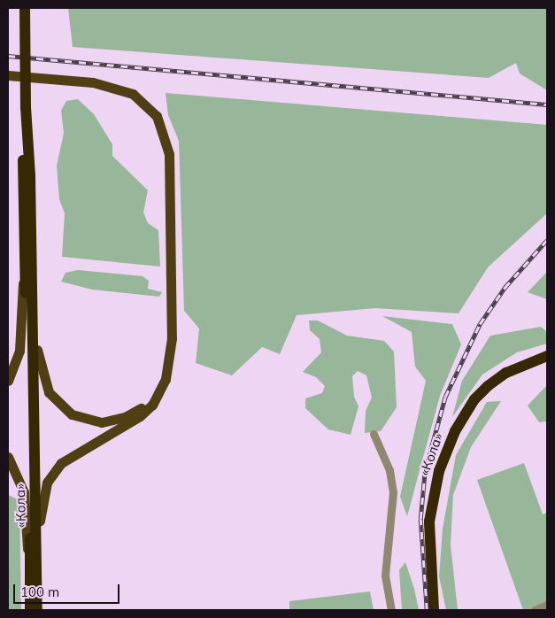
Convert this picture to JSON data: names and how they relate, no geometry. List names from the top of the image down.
{
  "streets": {
    "highway": ["«Кола»"]
  },
  "scale_bar": "100 m"
}
